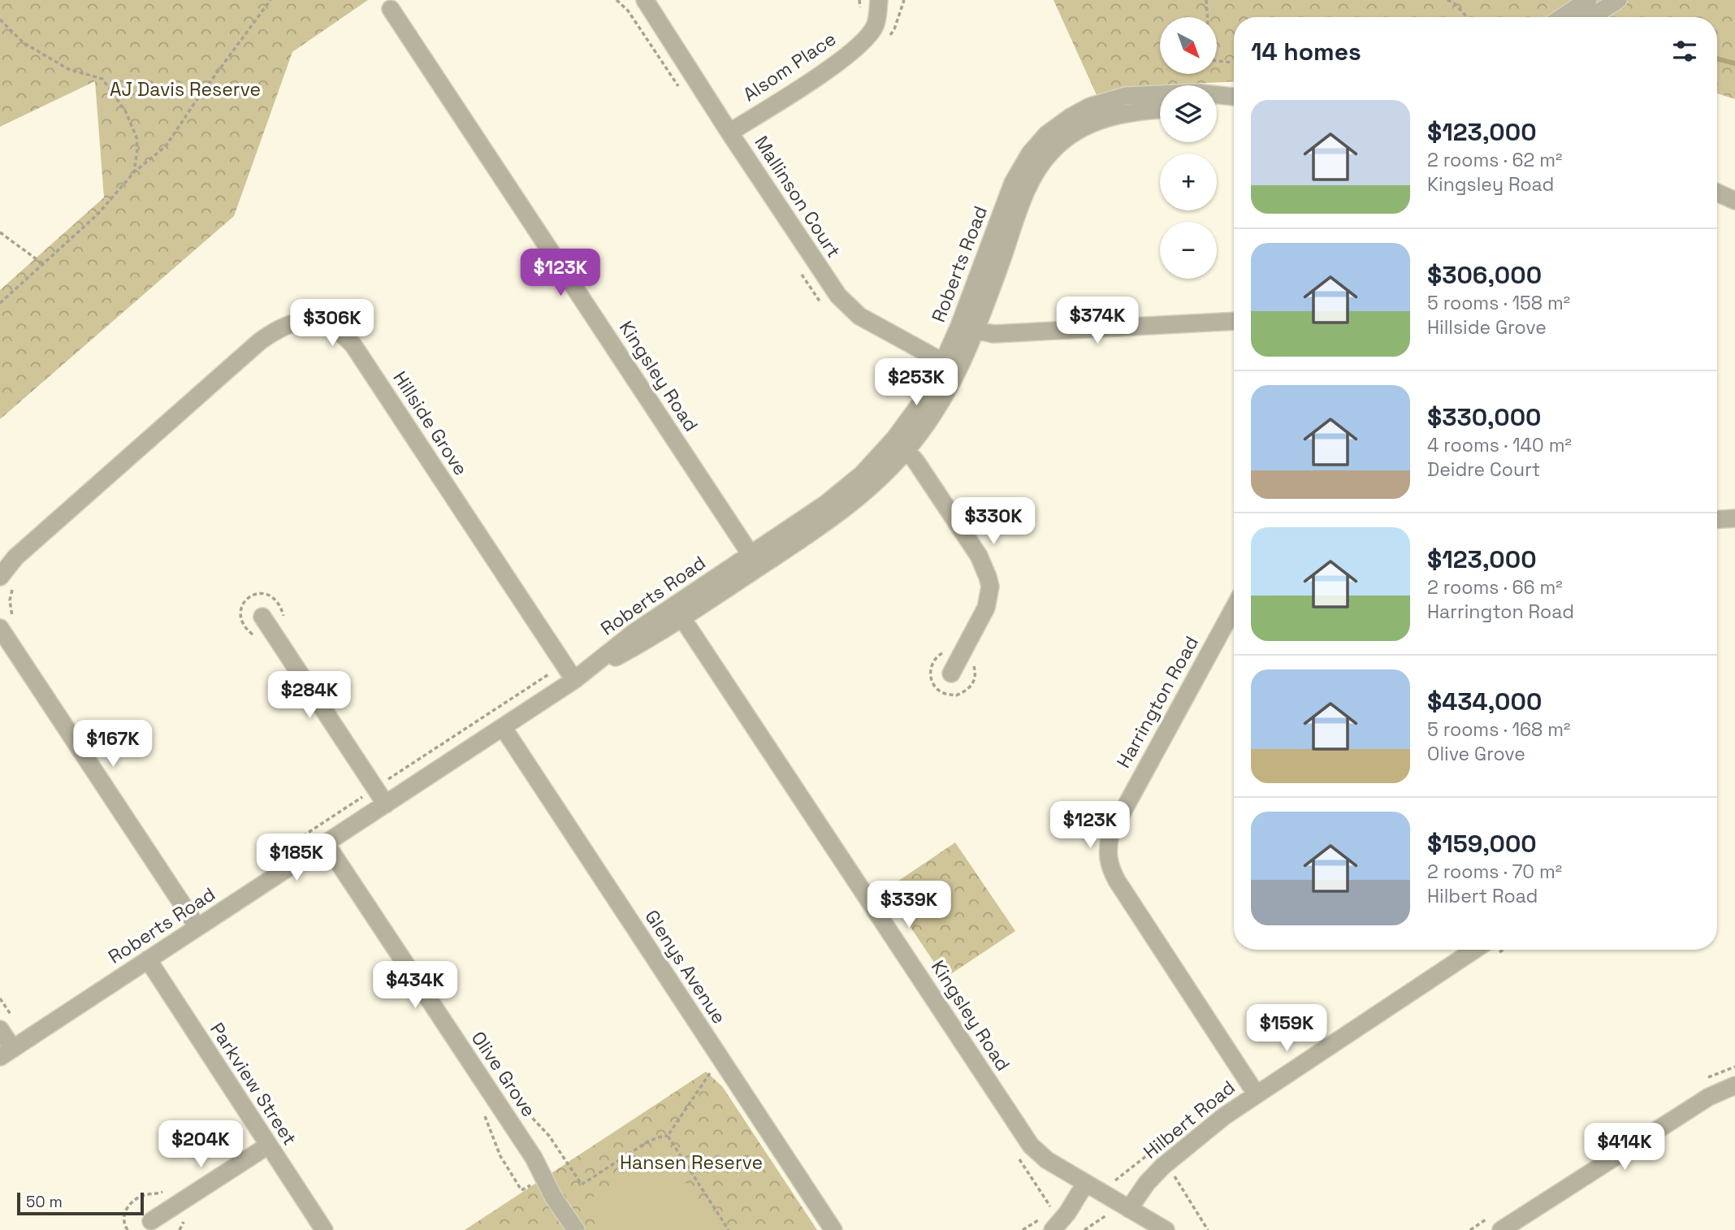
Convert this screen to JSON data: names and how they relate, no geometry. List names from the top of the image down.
{
  "streets": {
    "street": [
      "Alsom Place",
      "Mallinson Court",
      "Roberts Road",
      "Kingsley Road",
      "Hillside Grove",
      "Harrington Road",
      "Glenys Avenue",
      "Olive Grove",
      "Parkview Street",
      "Hilbert Road"
    ]
  },
  "crossings": [
    ["Alsom Place", "Mallinson Court"],
    ["Mallinson Court", "Roberts Road"],
    ["Roberts Road", "Kingsley Road"],
    ["Roberts Road", "Hillside Grove"],
    ["Roberts Road", "Glenys Avenue"],
    ["Roberts Road", "Olive Grove"],
    ["Roberts Road", "Parkview Street"],
    ["Kingsley Road", "Hilbert Road"],
    ["Harrington Road", "Hilbert Road"]
  ],
  "parks": ["AJ Davis Reserve", "Hansen Reserve"],
  "scale_bar": "50 m",
  "north": "bottom right",
  "page": {
    "map_buttons": ["+", "−"],
    "heading": "14 homes",
    "list": [
      {
        "name": "$123,000",
        "note": "2 rooms · 62 m² · Kingsley Road"
      },
      {
        "name": "$306,000",
        "note": "5 rooms · 158 m² · Hillside Grove"
      },
      {
        "name": "$330,000",
        "note": "4 rooms · 140 m² · Deidre Court"
      },
      {
        "name": "$123,000",
        "note": "2 rooms · 66 m² · Harrington Road"
      },
      {
        "name": "$434,000",
        "note": "5 rooms · 168 m² · Olive Grove"
      },
      {
        "name": "$159,000",
        "note": "2 rooms · 70 m² · Hilbert Road"
      }
    ],
    "price": [
      "$123K",
      "$374K",
      "$306K",
      "$253K",
      "$330K",
      "$284K",
      "$167K",
      "$123K",
      "$185K",
      "$339K",
      "$434K",
      "$159K",
      "$204K",
      "$414K"
    ],
    "scale": "50 m"
  }
}
